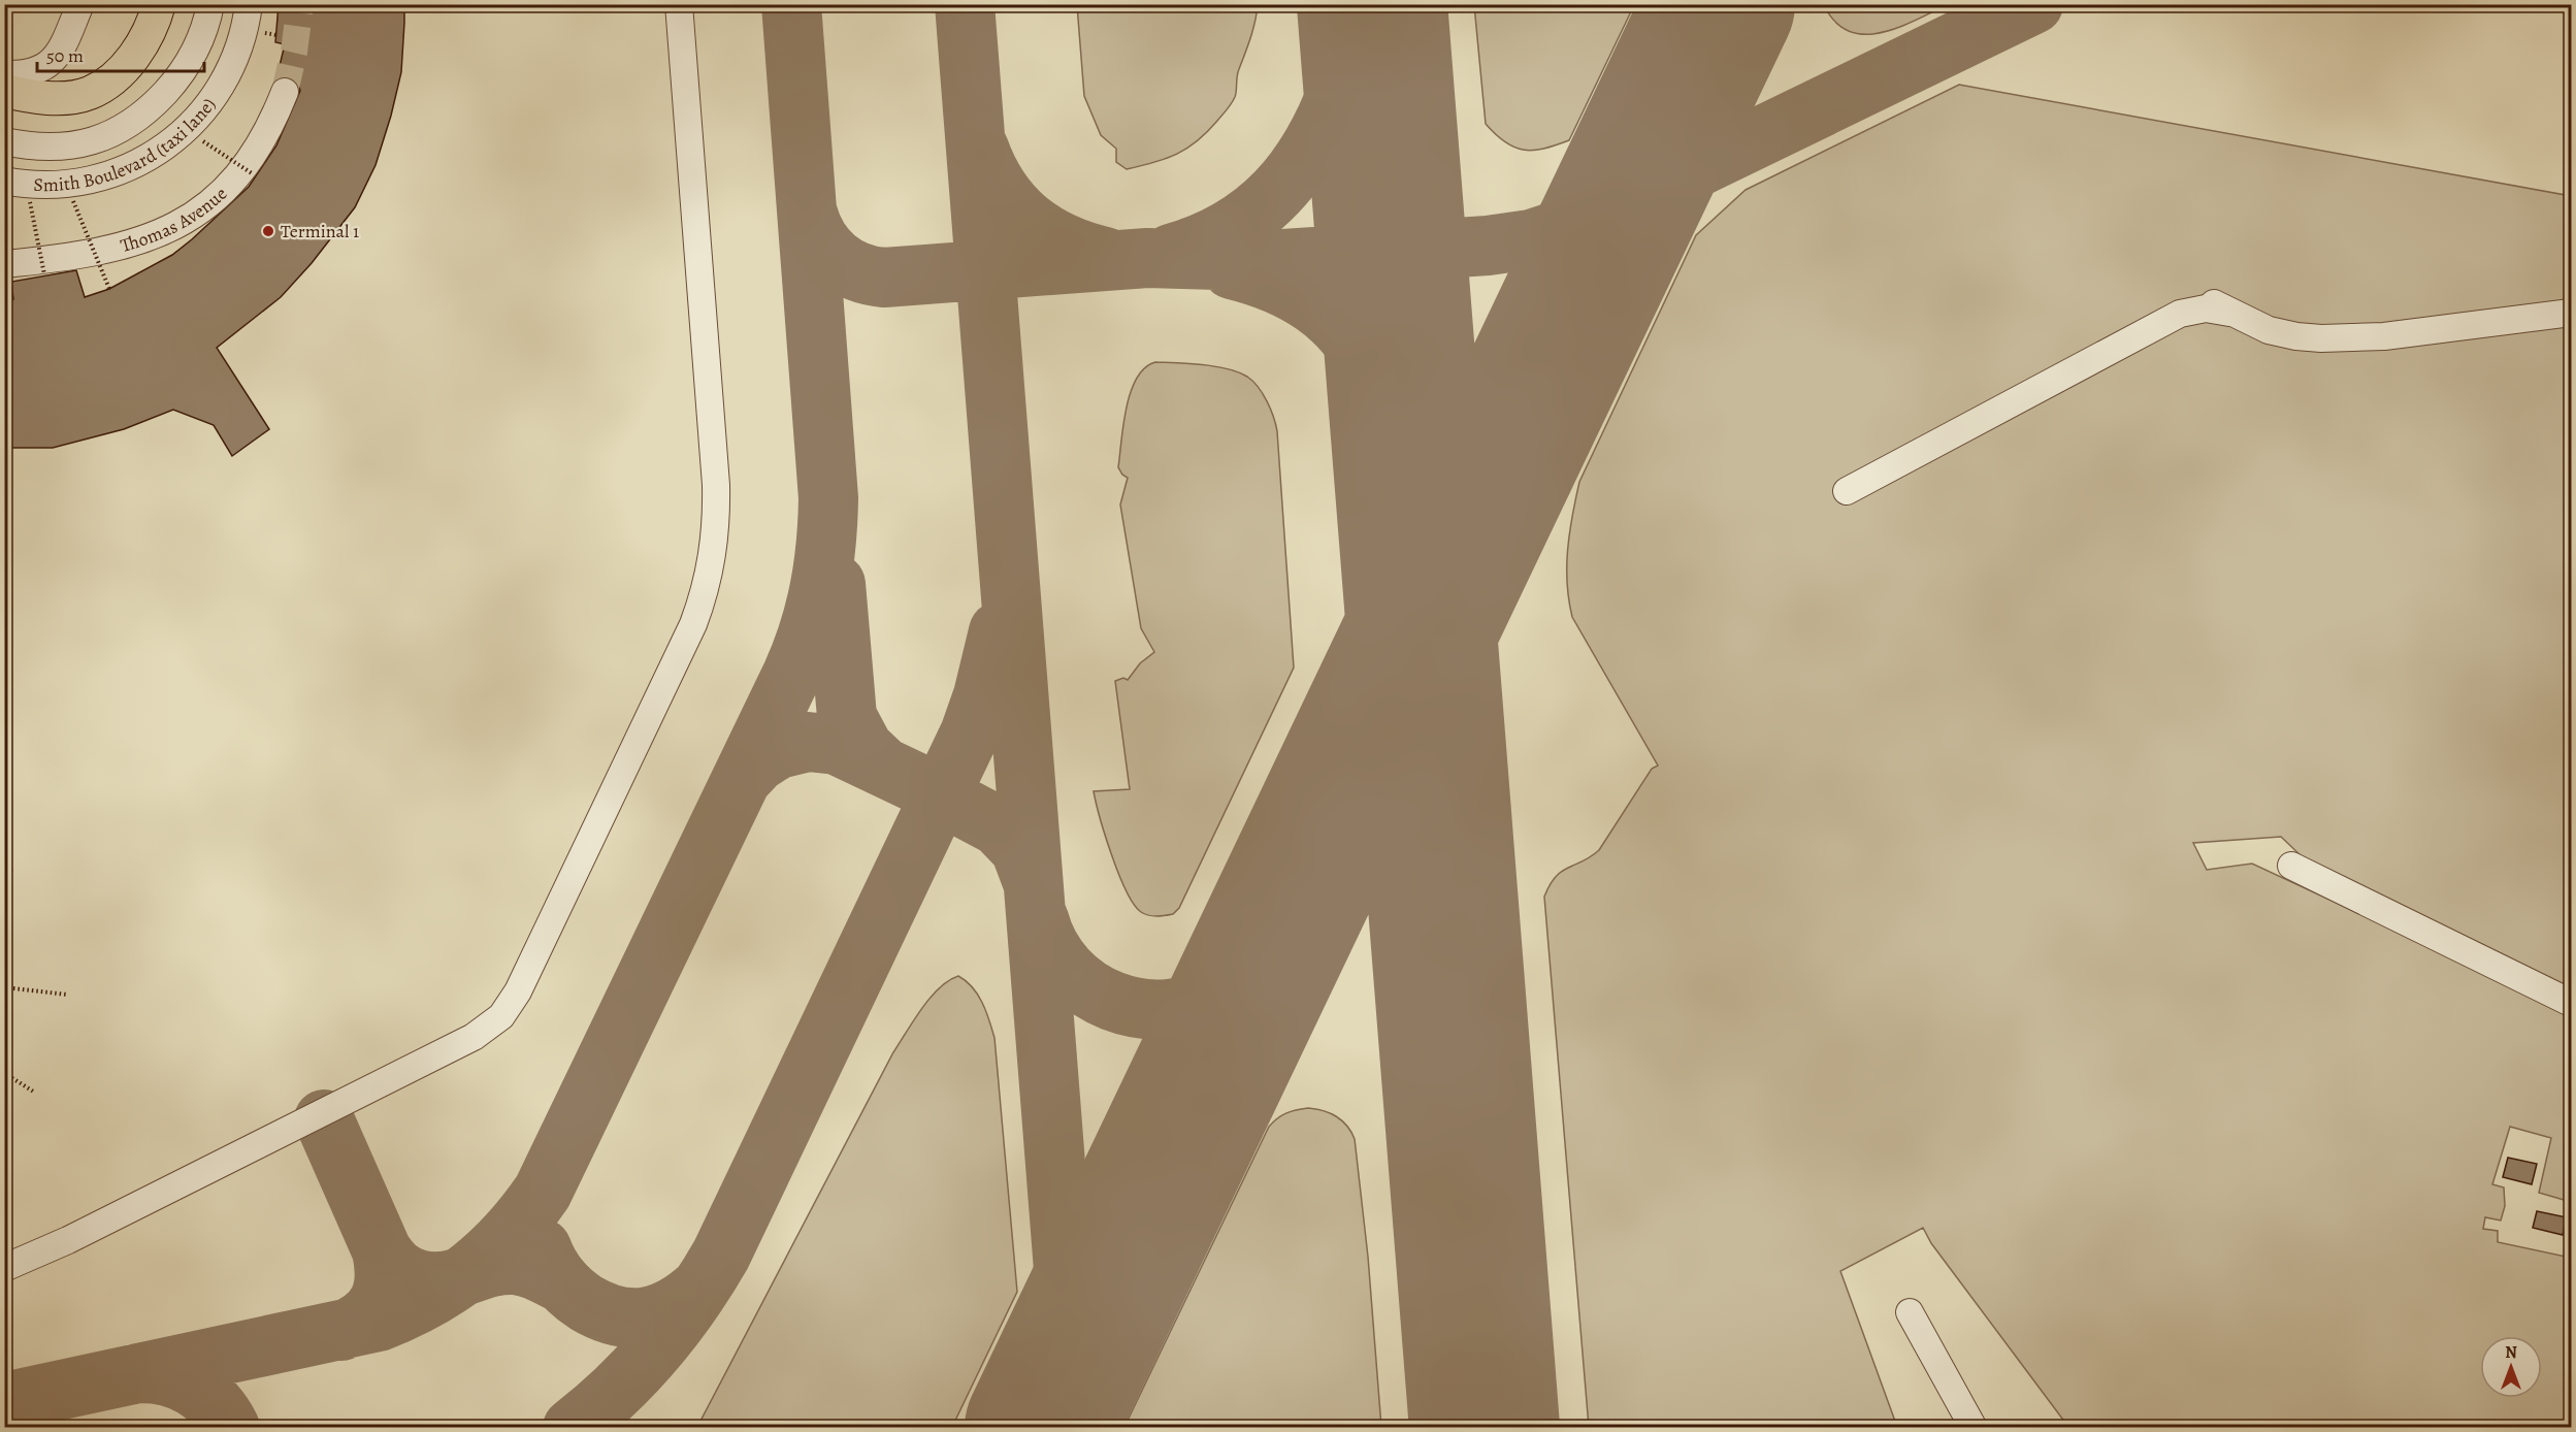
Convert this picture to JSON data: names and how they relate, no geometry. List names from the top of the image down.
{
  "streets": {
    "street": ["Smith Boulevard (taxi lane)", "Thomas Avenue"]
  },
  "places": ["Terminal 1"],
  "scale_bar": "50 m",
  "north": "top"
}
